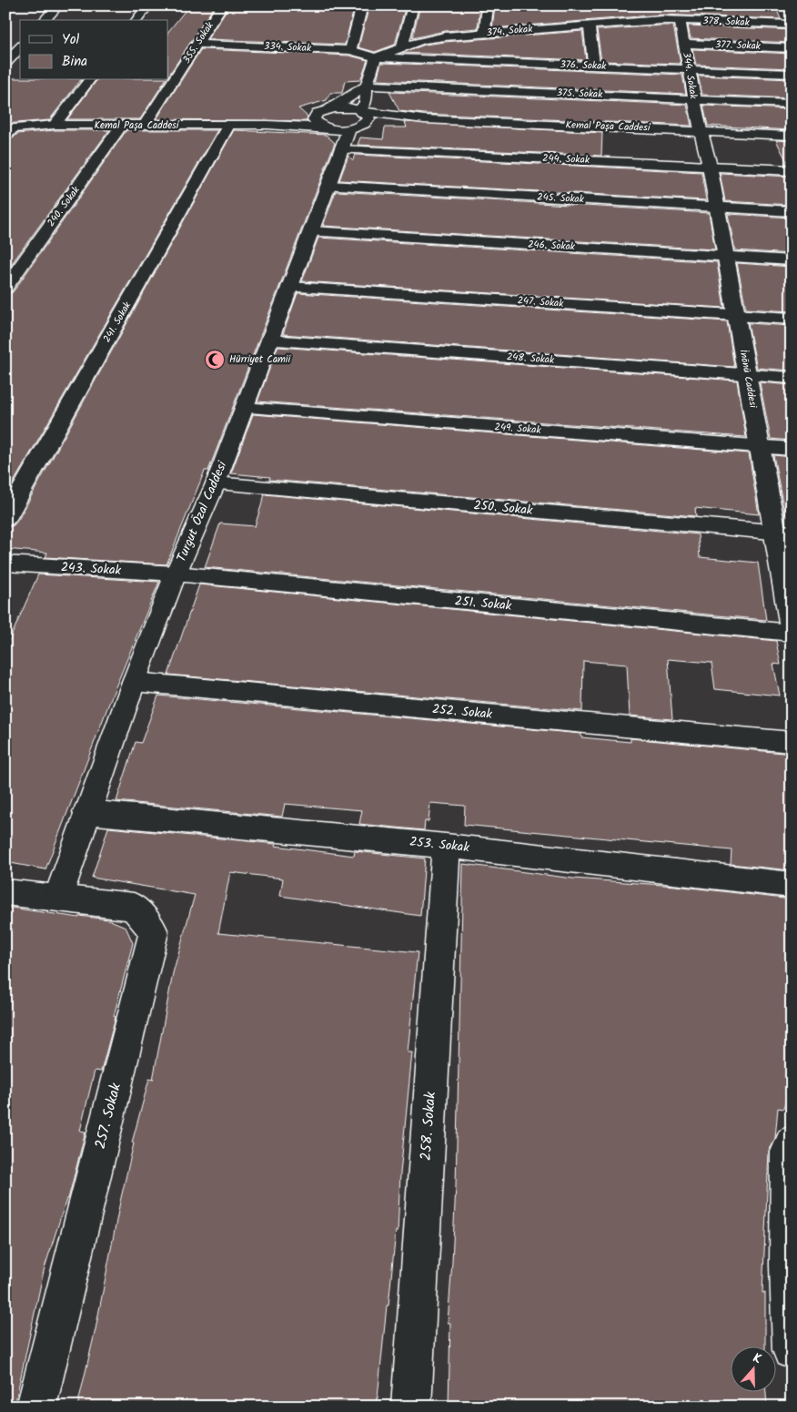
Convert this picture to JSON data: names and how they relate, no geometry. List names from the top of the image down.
{
  "streets": {
    "street": [
      "378. Sokak",
      "374. Sokak",
      "355. Sokak",
      "377. Sokak",
      "334. Sokak",
      "376. Sokak",
      "344. Sokak",
      "375. Sokak",
      "Kemal Paşa Caddesi",
      "244. Sokak",
      "245. Sokak",
      "240. Sokak",
      "246. Sokak",
      "247. Sokak",
      "241. Sokak",
      "248. Sokak",
      "İnönü Caddesi",
      "249. Sokak",
      "250. Sokak",
      "Turgut Özal Caddesi",
      "243. Sokak",
      "251. Sokak",
      "252. Sokak",
      "253. Sokak",
      "257. Sokak",
      "258. Sokak"
    ]
  },
  "crossings": [
    ["378. Sokak", "374. Sokak"],
    ["378. Sokak", "344. Sokak"],
    ["374. Sokak", "334. Sokak"],
    ["374. Sokak", "376. Sokak"],
    ["355. Sokak", "334. Sokak"],
    ["355. Sokak", "Kemal Paşa Caddesi"],
    ["377. Sokak", "344. Sokak"],
    ["334. Sokak", "376. Sokak"],
    ["376. Sokak", "344. Sokak"],
    ["344. Sokak", "375. Sokak"],
    ["344. Sokak", "Kemal Paşa Caddesi"],
    ["344. Sokak", "İnönü Caddesi"],
    ["375. Sokak", "Turgut Özal Caddesi"],
    ["Kemal Paşa Caddesi", "240. Sokak"],
    ["Kemal Paşa Caddesi", "241. Sokak"],
    ["Kemal Paşa Caddesi", "İnönü Caddesi"],
    ["Kemal Paşa Caddesi", "Turgut Özal Caddesi"],
    ["244. Sokak", "İnönü Caddesi"],
    ["244. Sokak", "Turgut Özal Caddesi"],
    ["245. Sokak", "İnönü Caddesi"],
    ["245. Sokak", "Turgut Özal Caddesi"],
    ["246. Sokak", "İnönü Caddesi"],
    ["246. Sokak", "Turgut Özal Caddesi"],
    ["247. Sokak", "İnönü Caddesi"],
    ["247. Sokak", "Turgut Özal Caddesi"],
    ["248. Sokak", "İnönü Caddesi"],
    ["248. Sokak", "Turgut Özal Caddesi"],
    ["İnönü Caddesi", "249. Sokak"],
    ["İnönü Caddesi", "250. Sokak"],
    ["249. Sokak", "Turgut Özal Caddesi"],
    ["250. Sokak", "Turgut Özal Caddesi"],
    ["Turgut Özal Caddesi", "243. Sokak"],
    ["Turgut Özal Caddesi", "251. Sokak"],
    ["Turgut Özal Caddesi", "252. Sokak"],
    ["Turgut Özal Caddesi", "253. Sokak"],
    ["Turgut Özal Caddesi", "257. Sokak"],
    ["243. Sokak", "251. Sokak"],
    ["253. Sokak", "258. Sokak"]
  ],
  "places": {
    "mosque": ["Hürriyet Camii"]
  },
  "legend": ["Yol", "Bina"],
  "north": "top"
}
